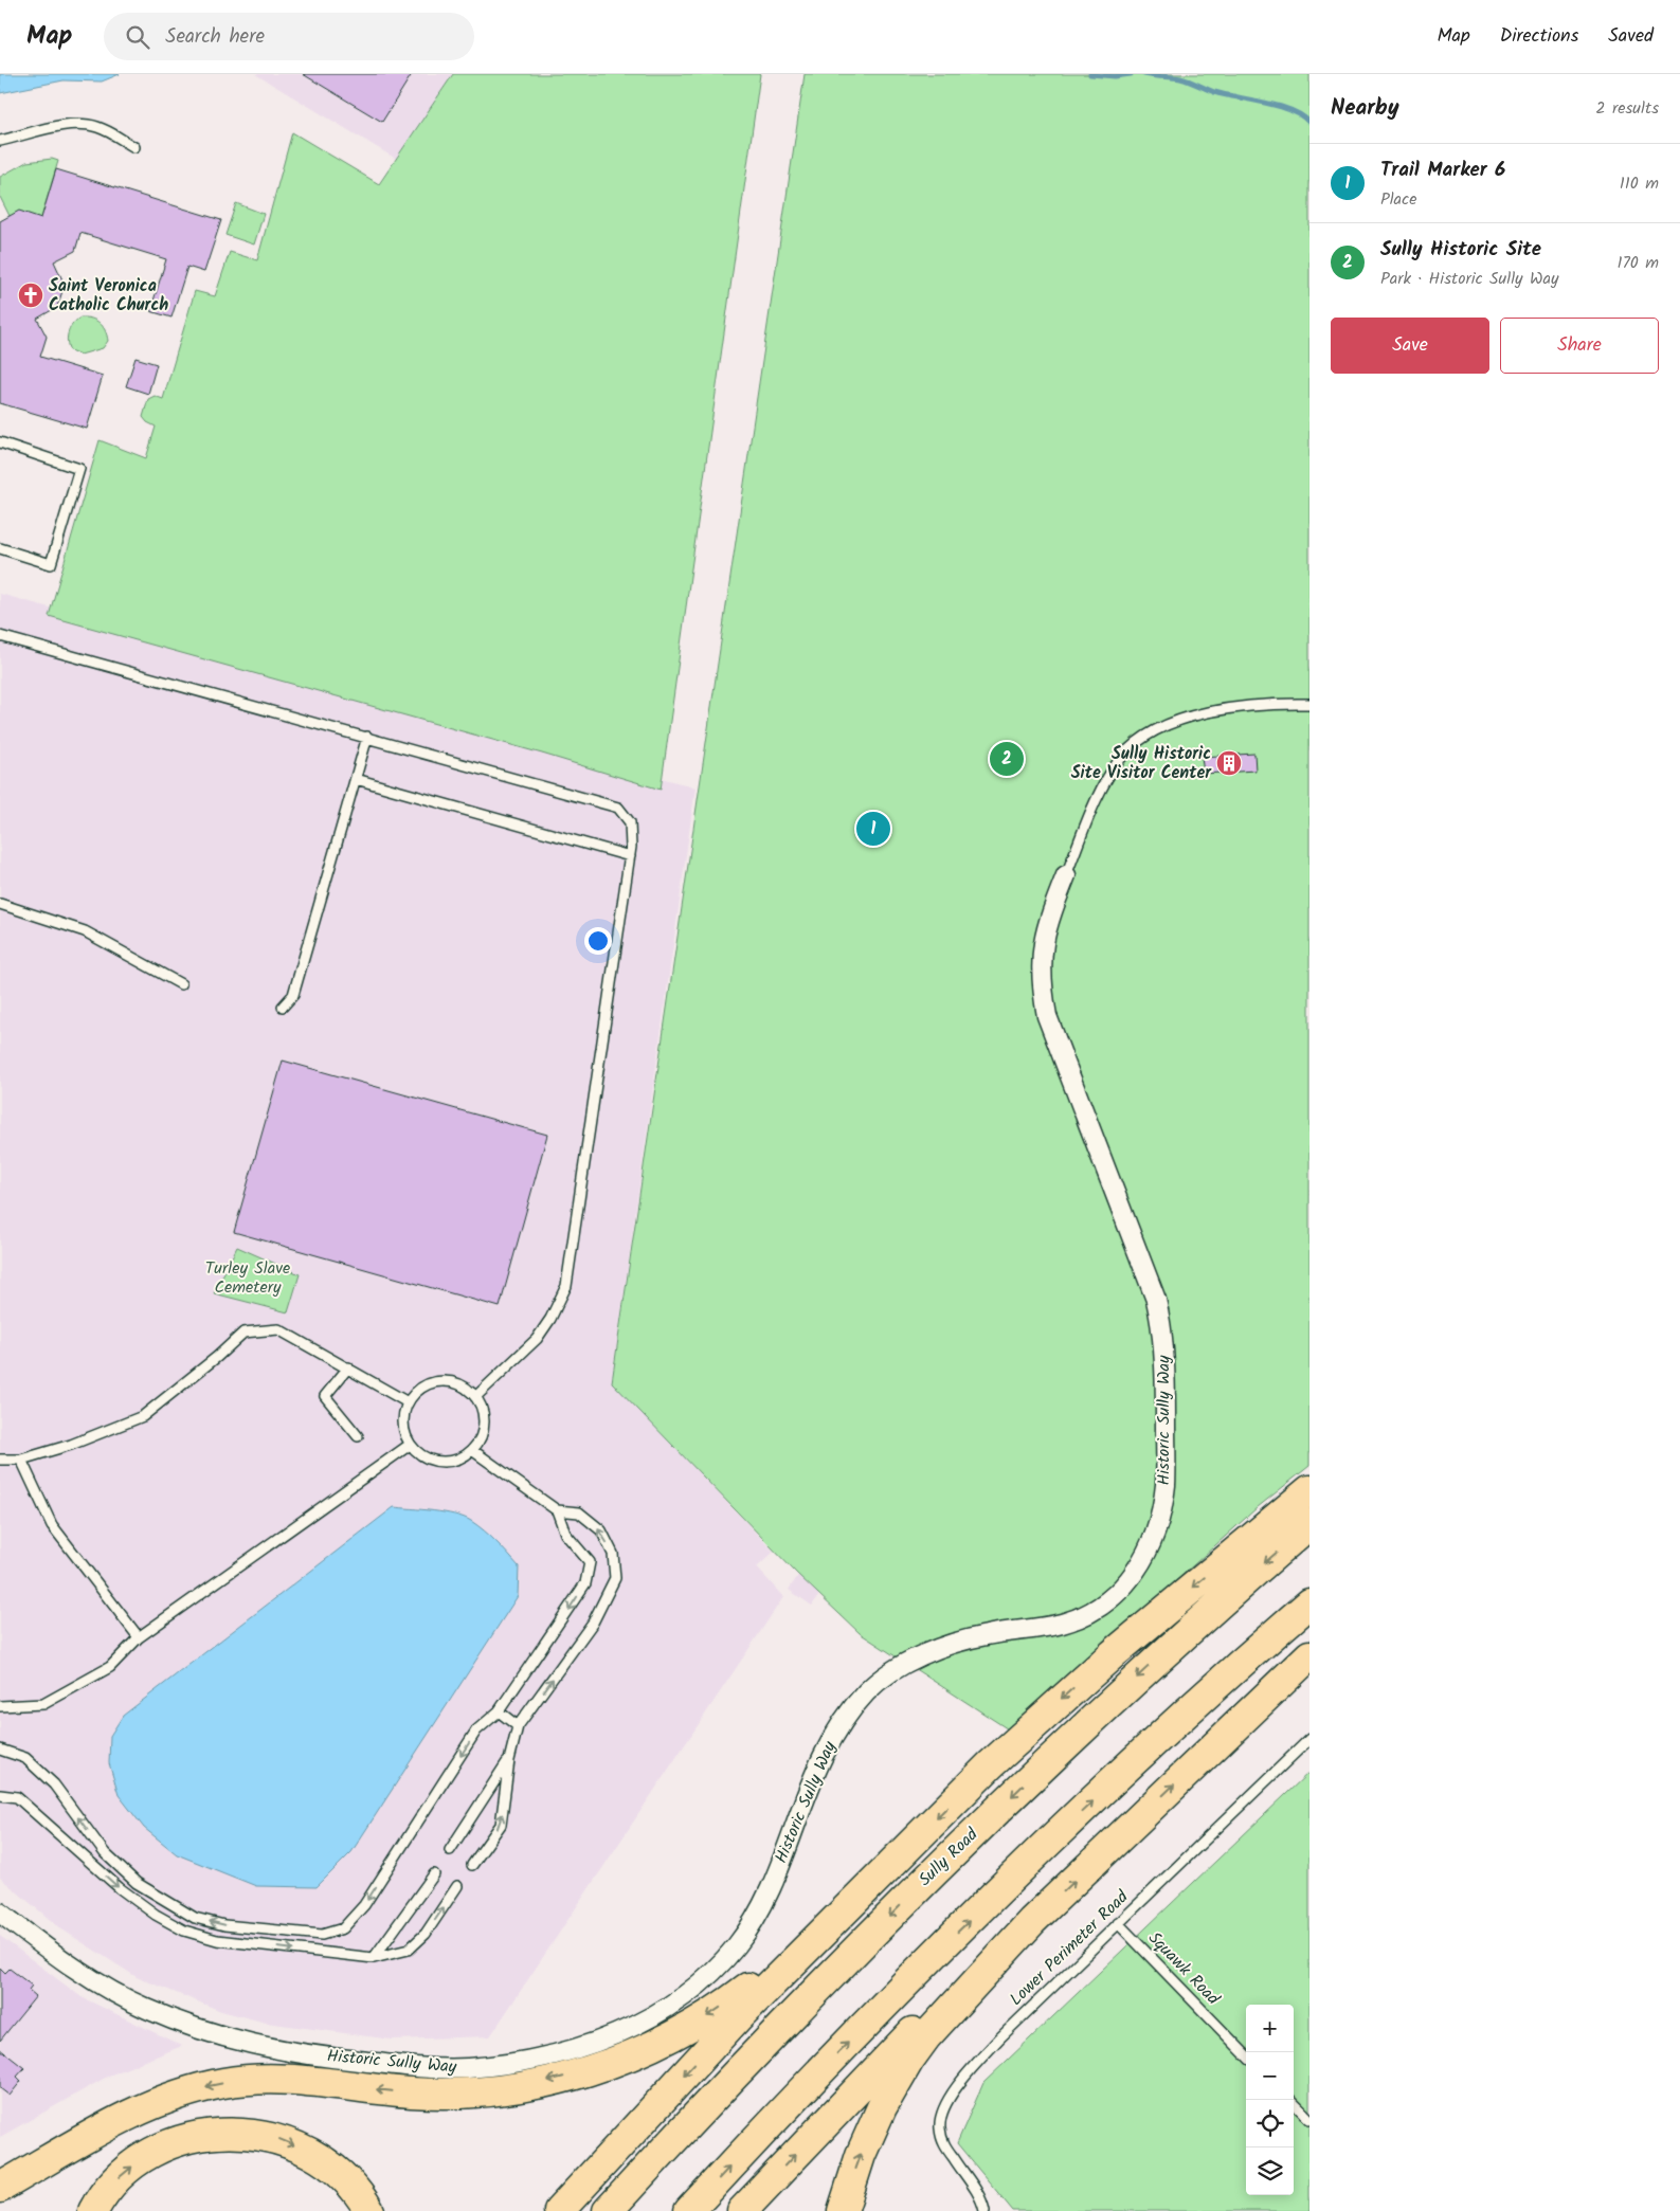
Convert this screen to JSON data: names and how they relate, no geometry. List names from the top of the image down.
{
  "streets": {
    "highway": ["Sully Road"],
    "street": ["Historic Sully Way"],
    "lane": ["Lower Perimeter Road", "Squawk Road"]
  },
  "crossings": [
    ["Lower Perimeter Road", "Squawk Road"]
  ],
  "parks": ["Turley Slave Cemetery"],
  "places": {
    "church": ["Saint Veronica Catholic Church"],
    "building": ["Sully Historic Site Visitor Center"]
  },
  "page": {
    "header": "Map",
    "search": "Search here",
    "nav": ["Map", "Directions", "Saved"],
    "heading": ["Nearby", "2 results"],
    "list": [
      {
        "mark": "1",
        "name": "Trail Marker 6",
        "note": "Place",
        "value": "110 m"
      },
      {
        "mark": "2",
        "name": "Sully Historic Site",
        "note": "Park · Historic Sully Way",
        "value": "170 m"
      }
    ],
    "buttons": ["Save", "Share"],
    "pins": ["2", "1"],
    "map_buttons": ["+", "−"]
  }
}
